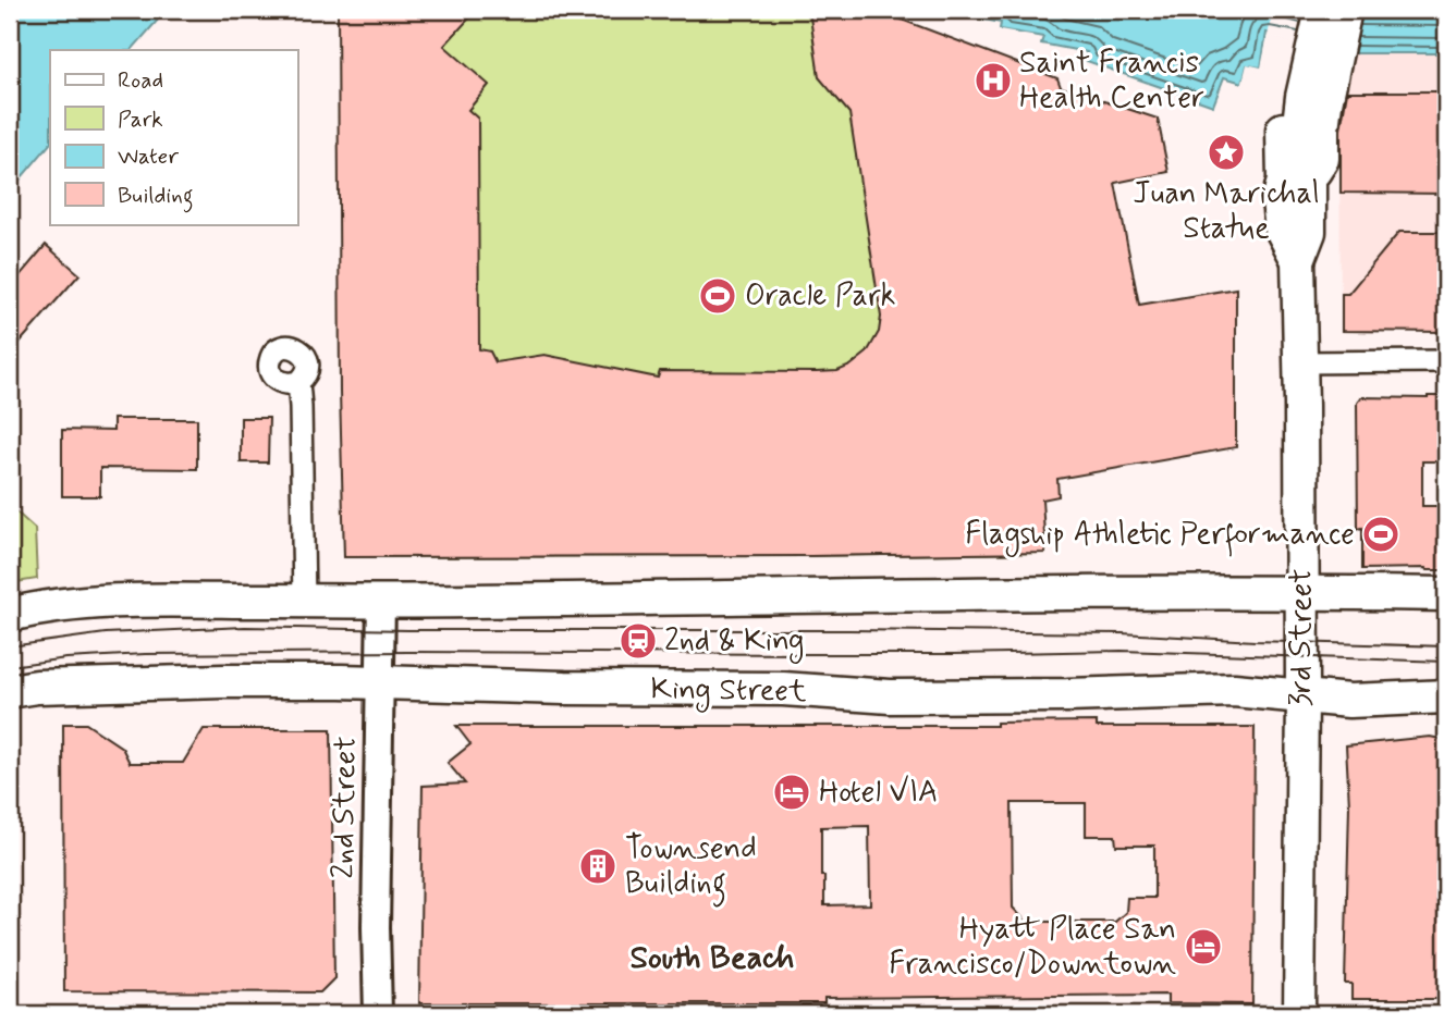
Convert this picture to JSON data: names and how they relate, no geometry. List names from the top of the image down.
{
  "streets": {
    "main road": ["3rd Street", "King Street"],
    "street": ["2nd Street"]
  },
  "crossings": [
    ["3rd Street", "King Street"],
    ["King Street", "2nd Street"]
  ],
  "districts": ["South Beach"],
  "places": {
    "hospital": ["Saint Francis Health Center"],
    "place": ["Juan Marichal Statue"],
    "sports": ["Oracle Park", "Flagship Athletic Performance"],
    "station": ["2nd & King"],
    "hotel": ["Hotel VIA", "Hyatt Place San Francisco/Downtown"],
    "building": ["Townsend Building"]
  },
  "legend": [
    "Road",
    "Park",
    "Water",
    "Building"
  ]
}
